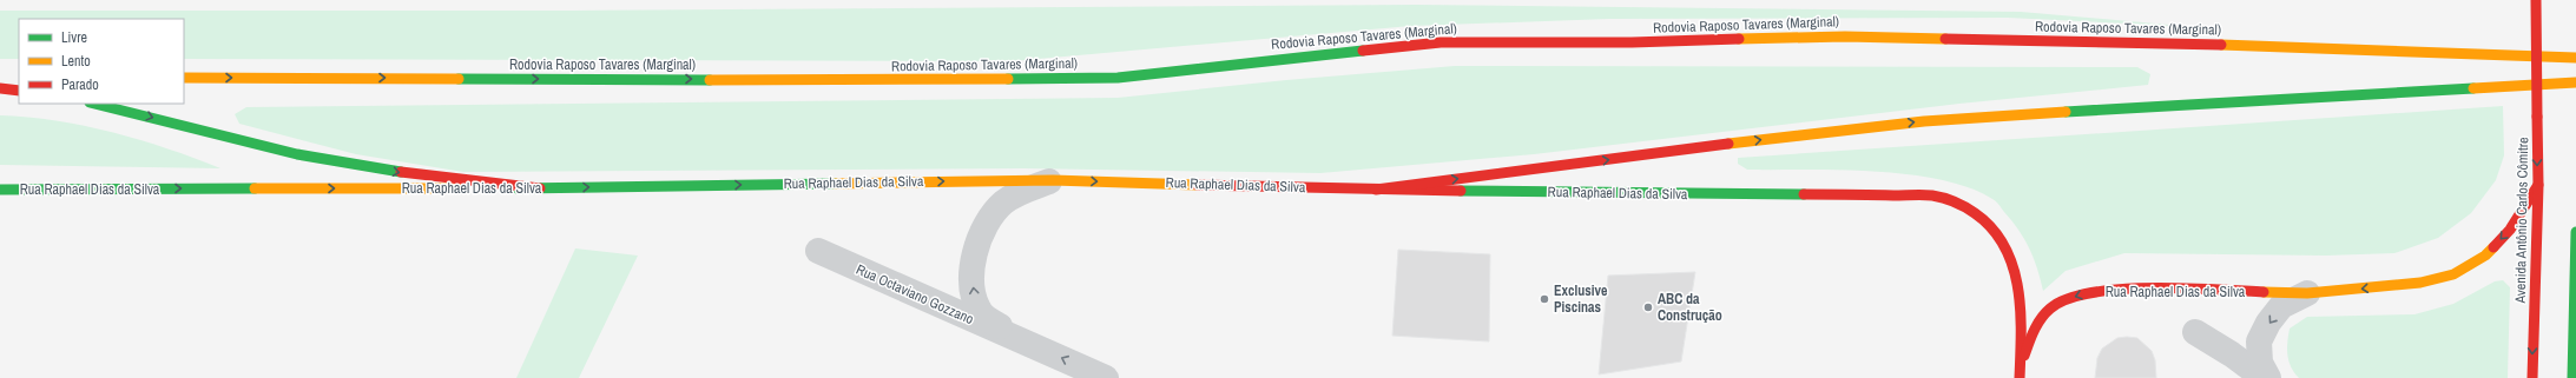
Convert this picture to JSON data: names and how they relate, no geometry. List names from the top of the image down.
{
  "streets": {
    "main road": ["Rodovia Raposo Tavares (Marginal)", "Rua Raphael Dias da Silva", "Avenida Antônio Carlos Cômitre"],
    "street": ["Rua Octaviano Gozzano"]
  },
  "crossings": [
    ["Rua Raphael Dias da Silva", "Avenida Antônio Carlos Cômitre"],
    ["Rua Raphael Dias da Silva", "Rua Octaviano Gozzano"]
  ],
  "places": ["Exclusive Piscinas", "ABC da Construção"],
  "legend": ["Livre", "Lento", "Parado"]
}
